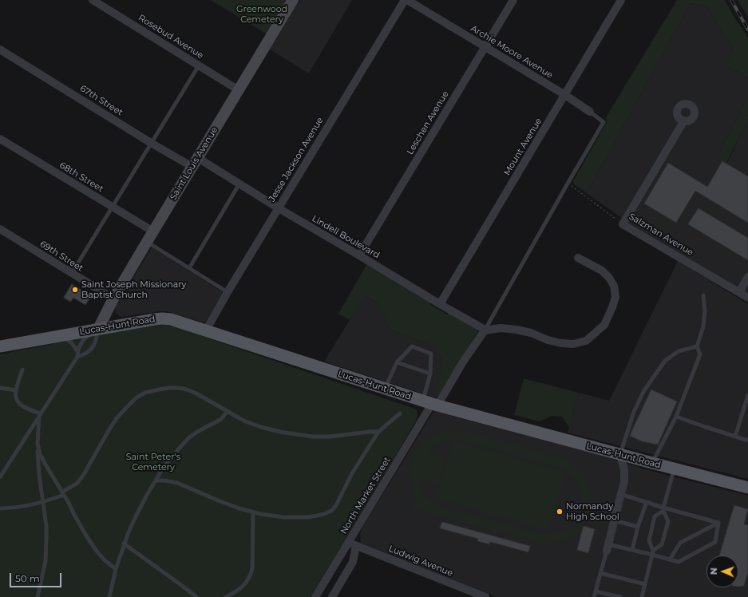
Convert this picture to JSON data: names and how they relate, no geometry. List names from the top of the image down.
{
  "streets": {
    "main road": ["Lucas-Hunt Road"],
    "street": [
      "Rosebud Avenue",
      "Archie Moore Avenue",
      "67th Street",
      "Leschen Avenue",
      "Mount Avenue",
      "Jesse Jackson Avenue",
      "Saint Louis Avenue",
      "68th Street",
      "Salzman Avenue",
      "Lindell Boulevard",
      "69th Street",
      "North Market Street",
      "Ludwig Avenue"
    ]
  },
  "crossings": [
    ["Rosebud Avenue", "Saint Louis Avenue"],
    ["Archie Moore Avenue", "Leschen Avenue"],
    ["Archie Moore Avenue", "Mount Avenue"],
    ["Archie Moore Avenue", "Salzman Avenue"],
    ["67th Street", "Saint Louis Avenue"],
    ["67th Street", "Lindell Boulevard"],
    ["Leschen Avenue", "Lindell Boulevard"],
    ["Mount Avenue", "Lindell Boulevard"],
    ["Jesse Jackson Avenue", "Lindell Boulevard"],
    ["Jesse Jackson Avenue", "Lucas-Hunt Road"],
    ["Saint Louis Avenue", "68th Street"],
    ["Saint Louis Avenue", "Lindell Boulevard"],
    ["Saint Louis Avenue", "69th Street"],
    ["Saint Louis Avenue", "Lucas-Hunt Road"],
    ["Lindell Boulevard", "North Market Street"],
    ["Lucas-Hunt Road", "North Market Street"],
    ["North Market Street", "Ludwig Avenue"]
  ],
  "parks": ["Greenwood Cemetery", "Saint Peter's Cemetery"],
  "places": ["Saint Joseph Missionary Baptist Church", "Normandy High School"],
  "scale_bar": "50 m",
  "north": "left"
}
